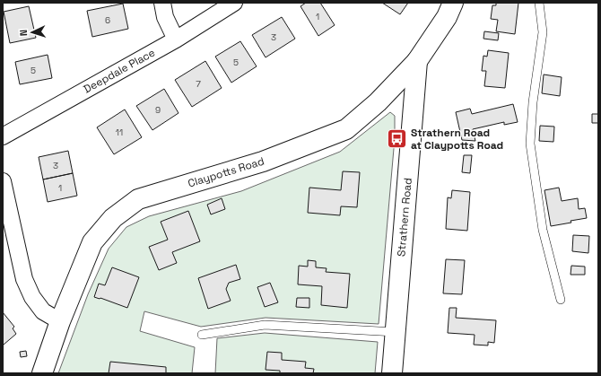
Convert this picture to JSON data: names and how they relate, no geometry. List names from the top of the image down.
{
  "streets": {
    "main road": ["Claypotts Road", "Strathern Road"],
    "street": ["Deepdale Place"]
  },
  "crossings": [
    ["Claypotts Road", "Strathern Road"]
  ],
  "places": {
    "bus stop": ["Strathern Road at Claypotts Road"]
  },
  "house_numbers": [
    "1",
    "6",
    "3",
    "5",
    "5",
    "7",
    "9",
    "11",
    "3",
    "1"
  ],
  "north": "left"
}
